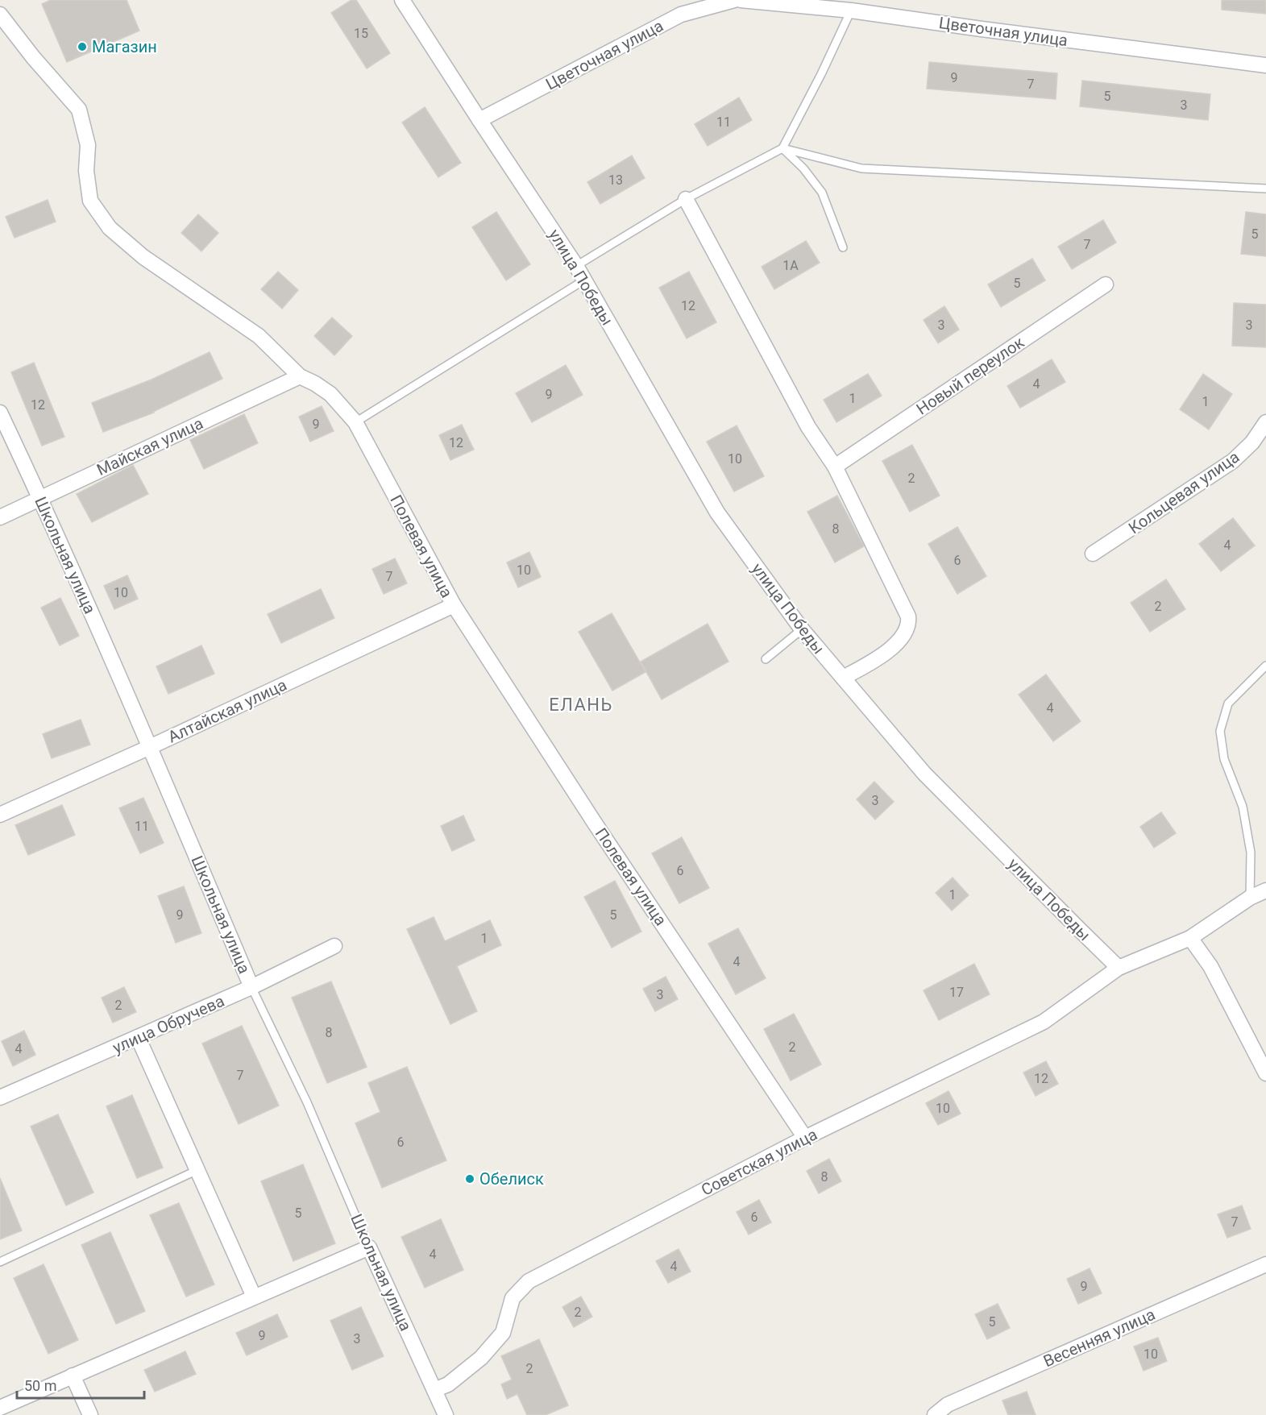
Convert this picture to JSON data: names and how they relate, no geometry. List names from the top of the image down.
{
  "streets": {
    "street": [
      "Цветочная улица",
      "улица Победы",
      "Новый переулок",
      "Майская улица",
      "Кольцевая улица",
      "Полевая улица",
      "Школьная улица",
      "Алтайская улица",
      "улица Обручева",
      "Советская улица",
      "Весенняя улица"
    ]
  },
  "crossings": [
    ["Цветочная улица", "улица Победы"],
    ["улица Победы", "Советская улица"],
    ["Майская улица", "Полевая улица"],
    ["Майская улица", "Школьная улица"],
    ["Полевая улица", "Алтайская улица"],
    ["Полевая улица", "Советская улица"],
    ["Школьная улица", "Алтайская улица"],
    ["Школьная улица", "улица Обручева"],
    ["Школьная улица", "Советская улица"]
  ],
  "districts": ["ЕЛАНЬ"],
  "places": ["Магазин", "Обелиск"],
  "house_numbers": [
    "15",
    "9",
    "7",
    "5",
    "3",
    "11",
    "13",
    "5",
    "7",
    "1А",
    "5",
    "12",
    "3",
    "3",
    "4",
    "9",
    "1",
    "1",
    "12",
    "9",
    "12",
    "10",
    "2",
    "8",
    "4",
    "6",
    "10",
    "7",
    "10",
    "2",
    "4",
    "3",
    "11",
    "6",
    "1",
    "9",
    "5",
    "1",
    "4",
    "17",
    "3",
    "2",
    "8",
    "2",
    "4",
    "7",
    "12",
    "10",
    "6",
    "8",
    "5",
    "6",
    "7",
    "4",
    "4",
    "9",
    "2",
    "5",
    "9",
    "3",
    "10",
    "2"
  ],
  "scale_bar": "50 m"
}
